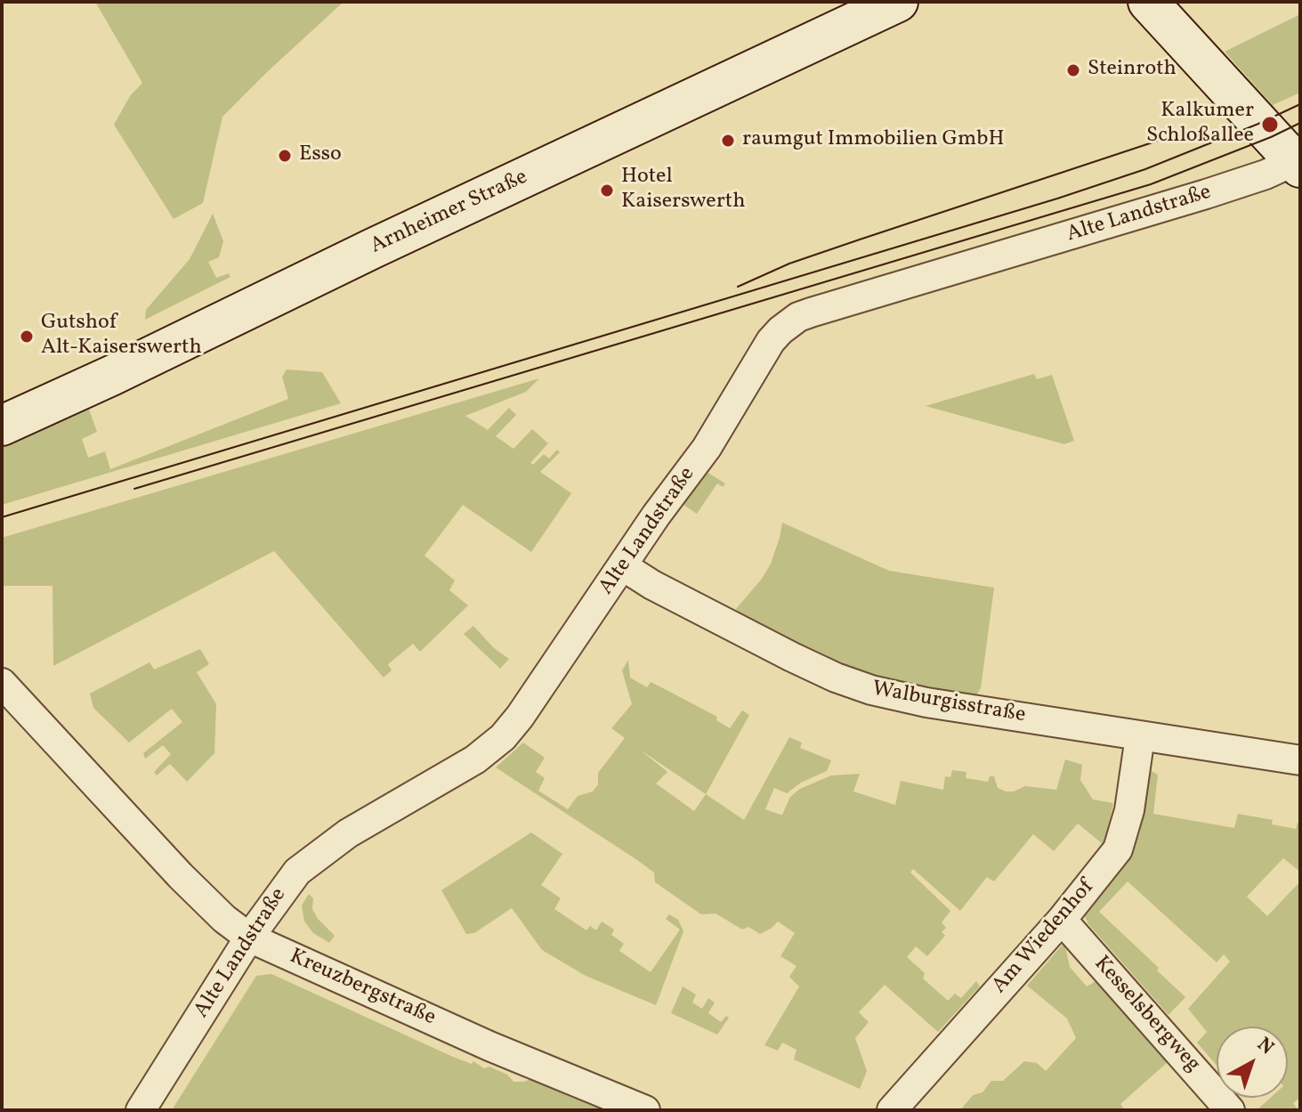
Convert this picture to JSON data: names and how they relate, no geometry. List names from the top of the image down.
{
  "streets": {
    "main road": ["Arnheimer Straße"],
    "street": [
      "Alte Landstraße",
      "Walburgisstraße",
      "Am Wiedenhof",
      "Kreuzbergstraße",
      "Kesselsbergweg"
    ]
  },
  "crossings": [
    ["Alte Landstraße", "Walburgisstraße"],
    ["Alte Landstraße", "Kreuzbergstraße"],
    ["Walburgisstraße", "Am Wiedenhof"],
    ["Am Wiedenhof", "Kesselsbergweg"]
  ],
  "places": [
    "Steinroth",
    "Kalkumer Schloßallee",
    "raumgut Immobilien GmbH",
    "Esso",
    "Hotel Kaiserswerth",
    "Gutshof Alt-Kaiserswerth"
  ],
  "north": "top right"
}
